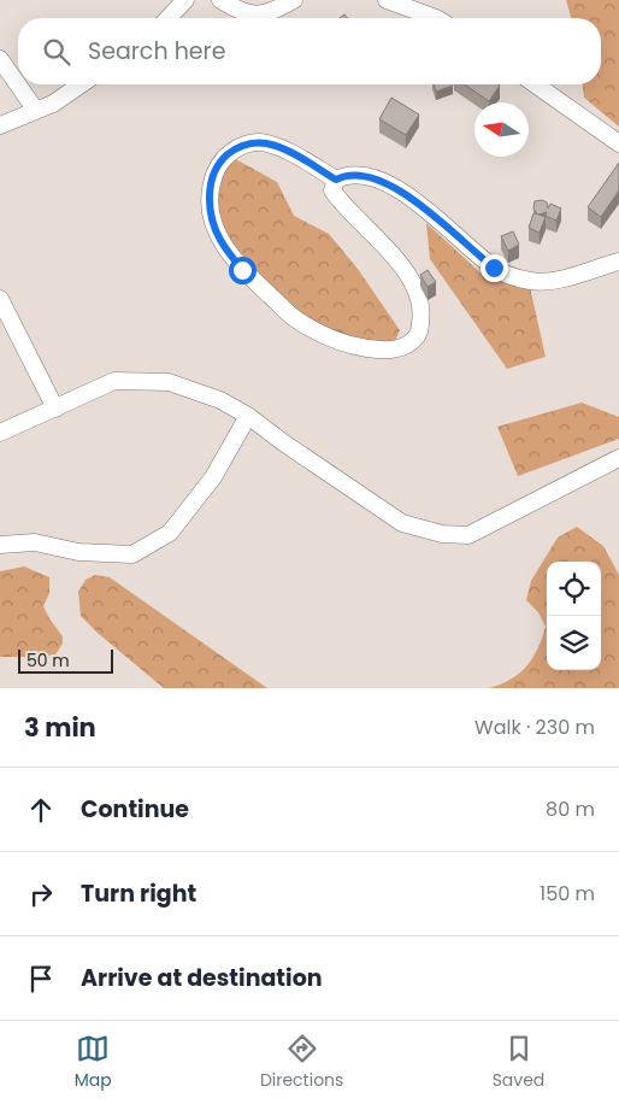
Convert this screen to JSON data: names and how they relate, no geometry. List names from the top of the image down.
{
  "scale_bar": "50 m",
  "north": "left",
  "page": {
    "search": "Search here",
    "scale": "50 m",
    "heading": ["3 min", "Walk · 230 m"],
    "list": [
      ["Continue", "80 m"],
      ["Turn right", "150 m"],
      "Arrive at destination"
    ],
    "nav": ["Map", "Directions", "Saved"]
  }
}
